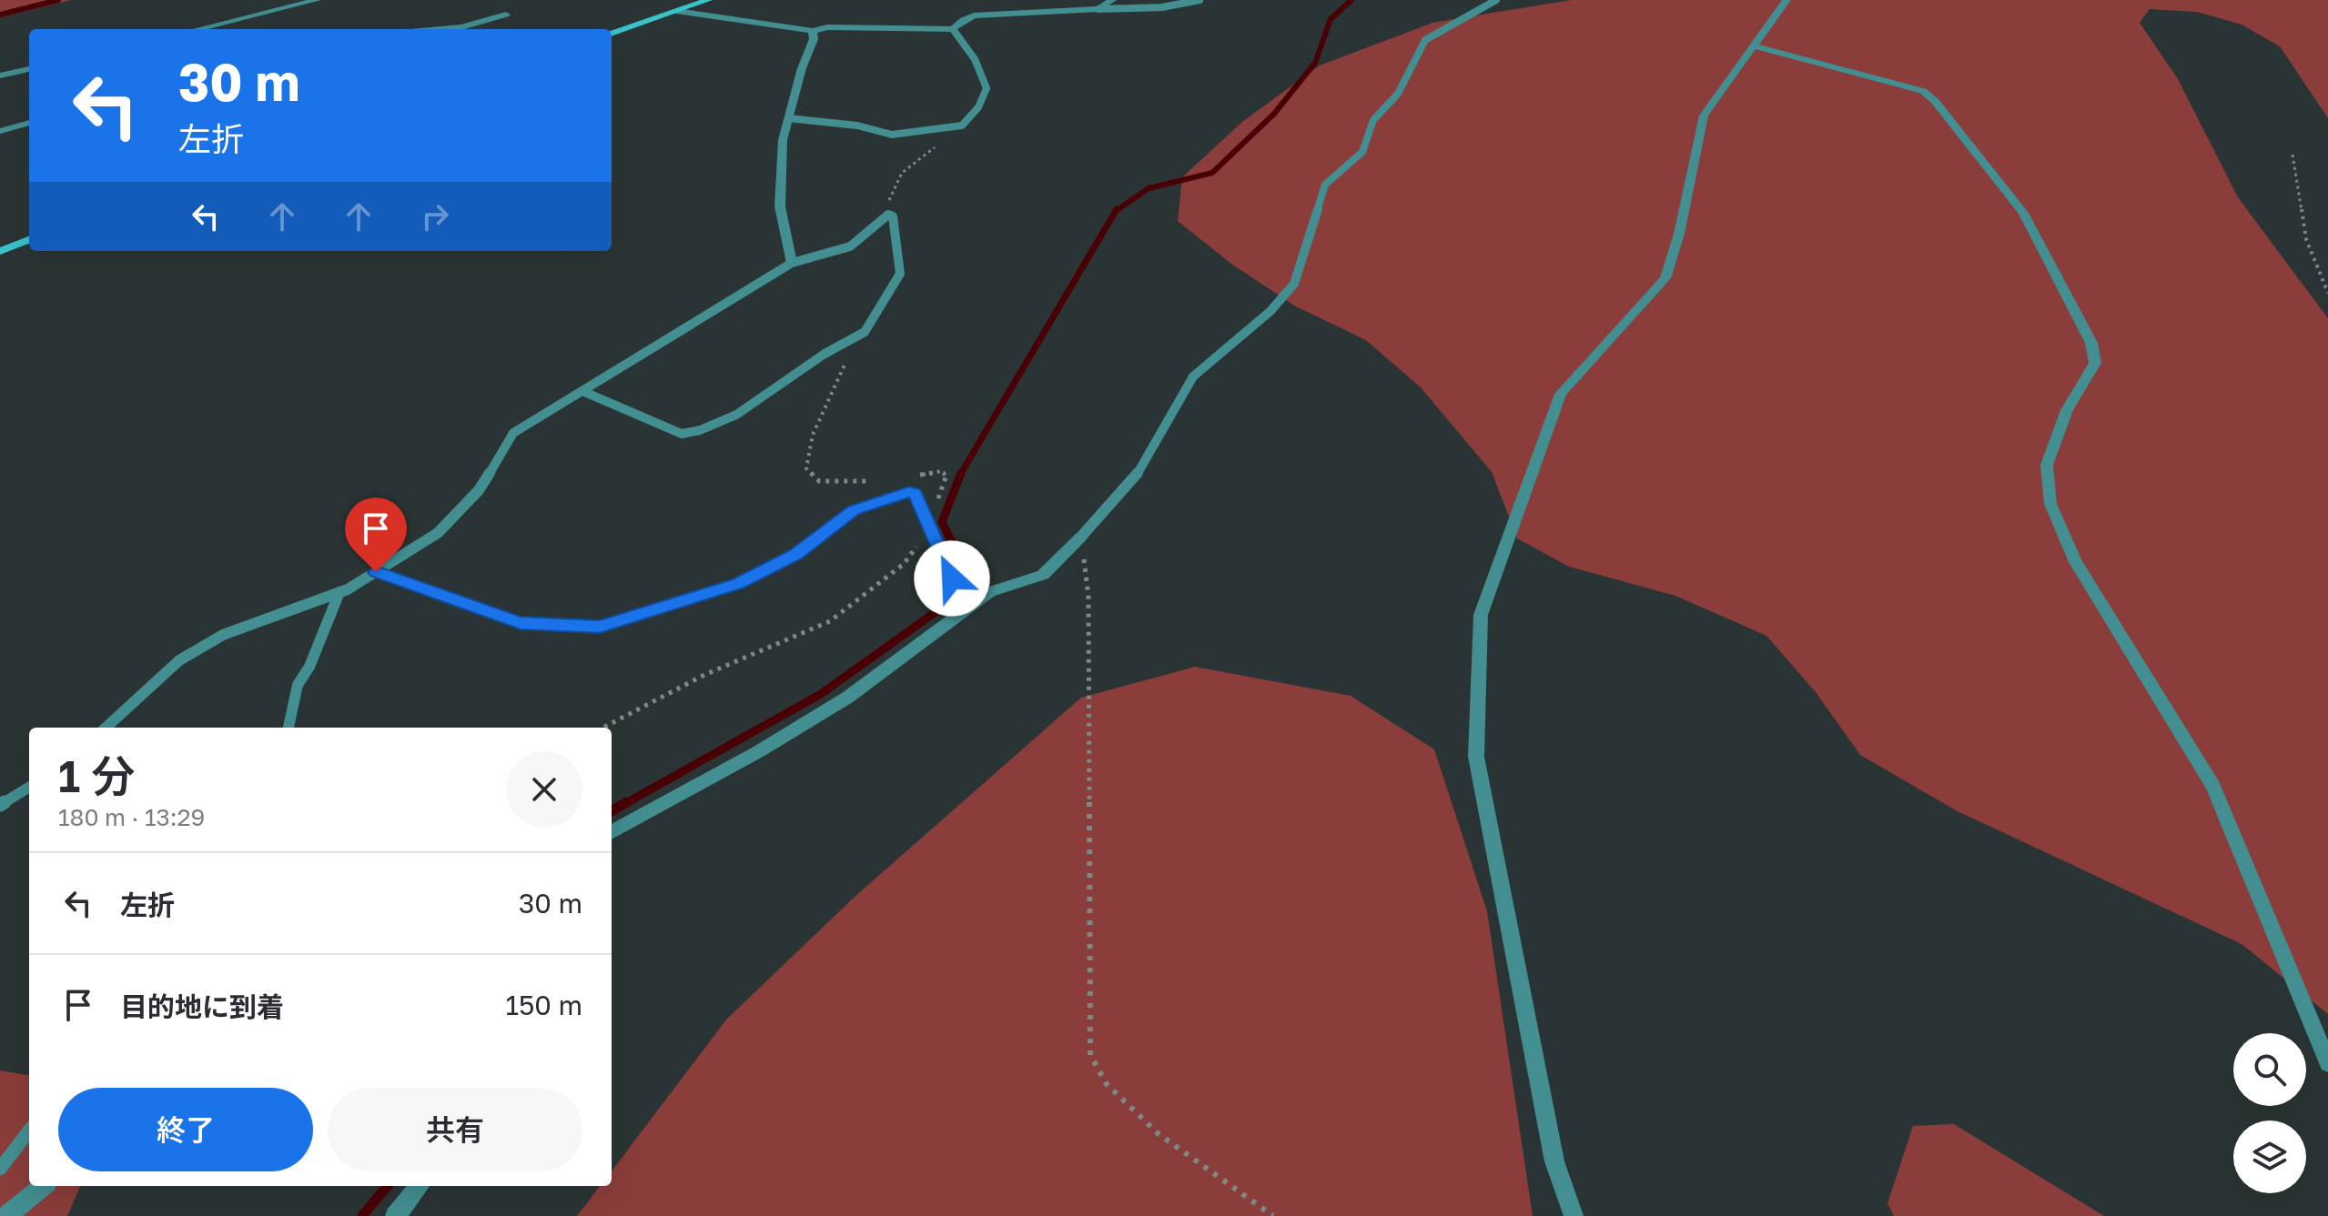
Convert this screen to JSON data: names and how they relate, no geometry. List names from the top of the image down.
{
  "page": {
    "turn": ["30 m", "左折"],
    "heading": ["1 分", "180 m · 13:29"],
    "list": [
      {
        "name": "左折",
        "value": "30 m"
      },
      {
        "name": "目的地に到着",
        "value": "150 m"
      }
    ],
    "buttons": ["終了", "共有"]
  }
}
